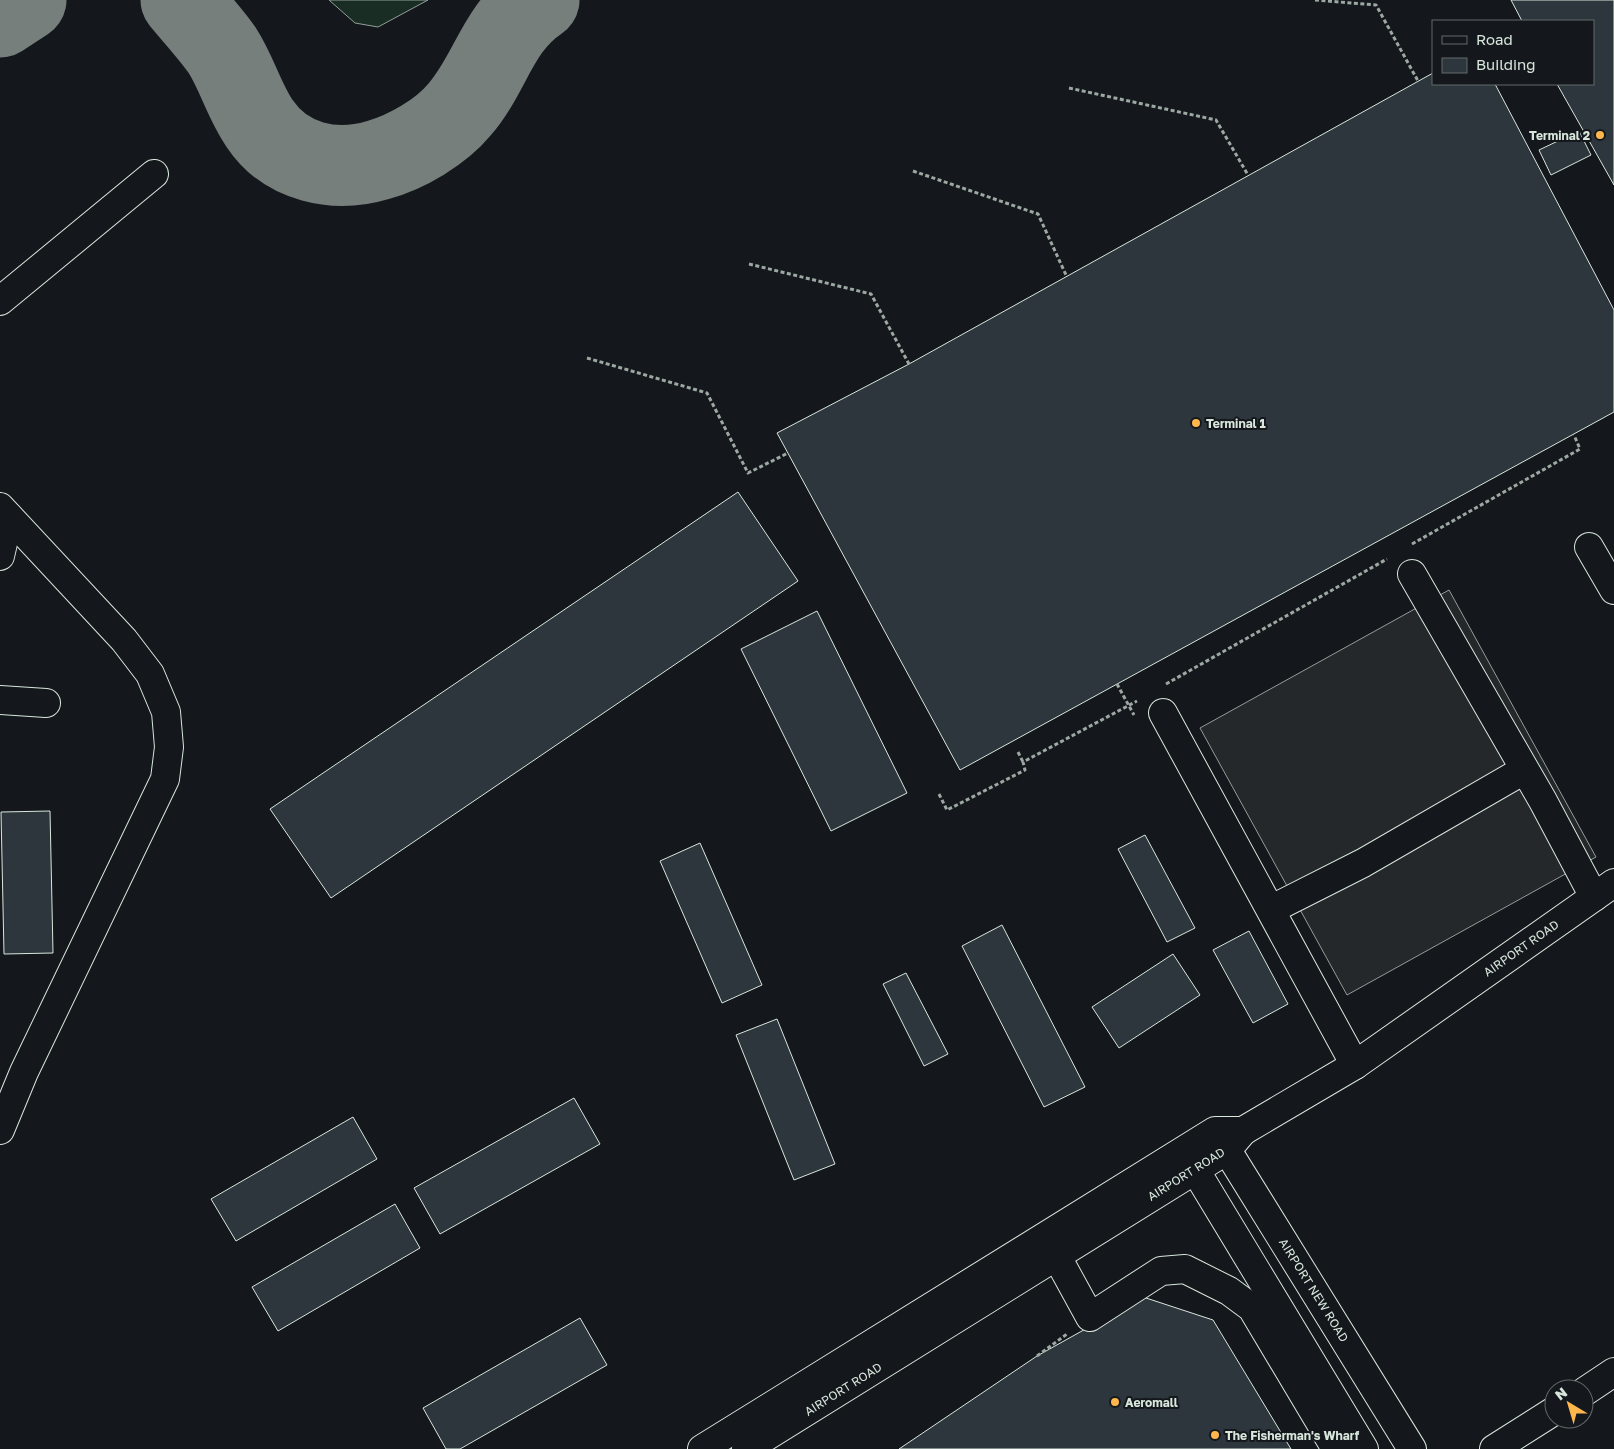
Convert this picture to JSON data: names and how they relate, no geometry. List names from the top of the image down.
{
  "streets": {
    "main road": ["AIRPORT ROAD", "AIRPORT NEW ROAD"]
  },
  "crossings": [
    ["AIRPORT ROAD", "AIRPORT NEW ROAD"]
  ],
  "places": [
    "Terminal 2",
    "Terminal 1",
    "Aeromall",
    "The Fisherman's Wharf"
  ],
  "legend": ["Road", "Building"],
  "north": "top left"
}
